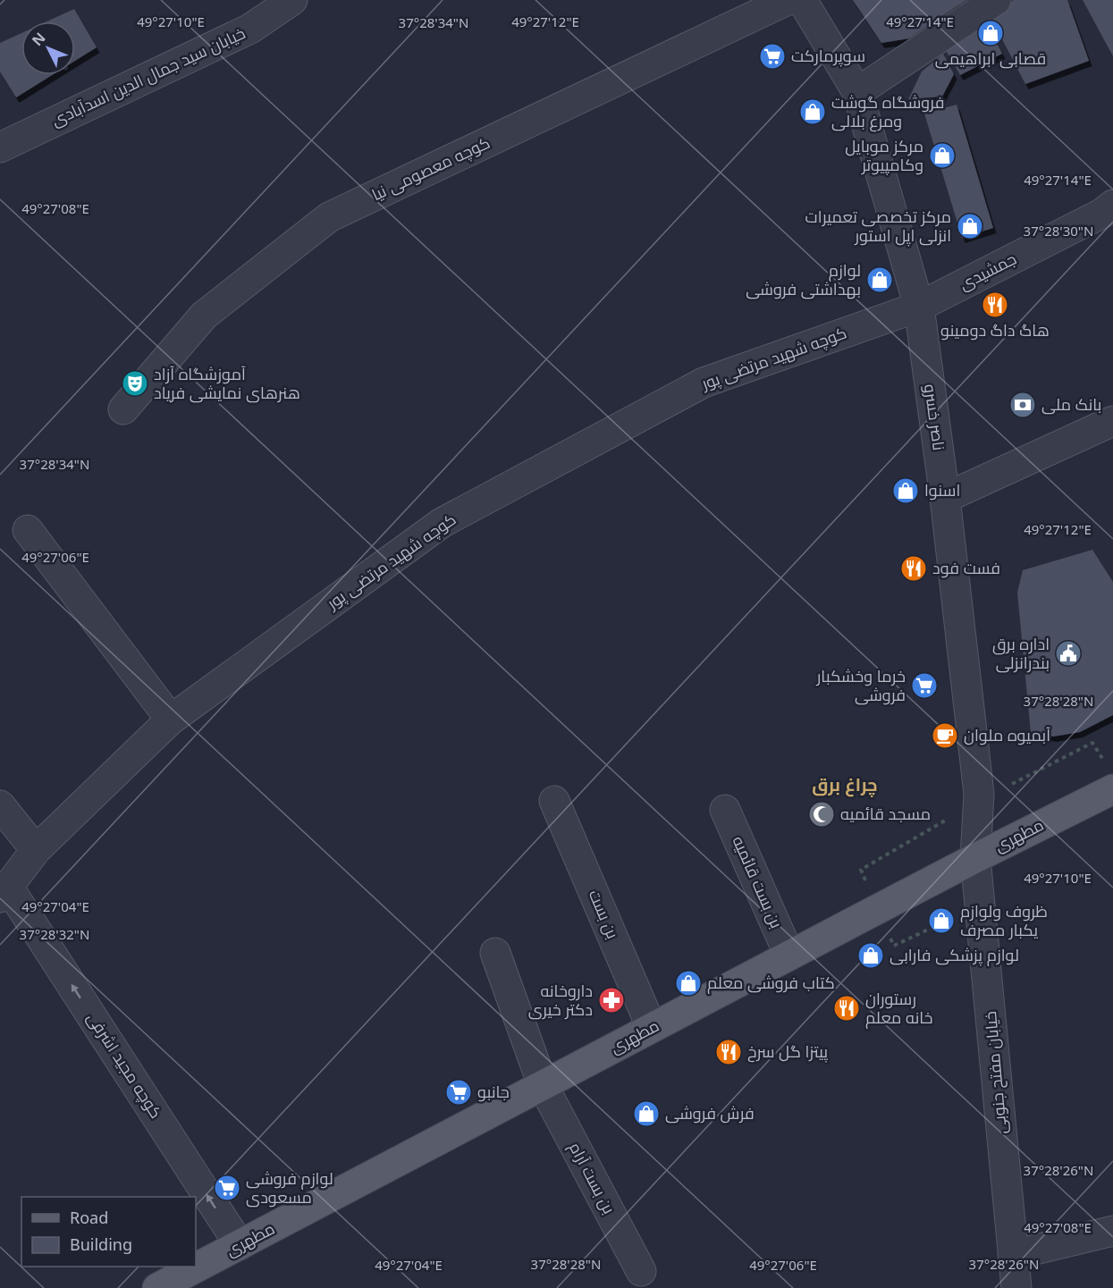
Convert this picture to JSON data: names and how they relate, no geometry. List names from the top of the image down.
{
  "streets": {
    "main road": ["مطهری"],
    "street": [
      "خیابان سید جمال الدین اسدآبادی",
      "کوچه معصومی نیا",
      "جمشیدی",
      "کوچه شهید مرتضی پور",
      "ناصر خسرو",
      "بن بست قائمیه",
      "بن بست",
      "کوچه مجید اشرفی",
      "خیابان مفتح جنوبی",
      "بن بست آرام"
    ]
  },
  "crossings": [
    ["جمشیدی", "کوچه شهید مرتضی پور"],
    ["جمشیدی", "ناصر خسرو"],
    ["کوچه شهید مرتضی پور", "ناصر خسرو"],
    ["کوچه شهید مرتضی پور", "کوچه مجید اشرفی"],
    ["ناصر خسرو", "مطهری"],
    ["ناصر خسرو", "خیابان مفتح جنوبی"],
    ["مطهری", "بن بست قائمیه"],
    ["مطهری", "بن بست"],
    ["مطهری", "کوچه مجید اشرفی"],
    ["مطهری", "خیابان مفتح جنوبی"],
    ["مطهری", "بن بست آرام"]
  ],
  "one_way": ["کوچه مجید اشرفی"],
  "districts": ["چراغ برق"],
  "places": {
    "shop": [
      "قصابی ابراهیمی",
      "فروشگاه گوشت ومرغ بلالی",
      "مرکز موبایل وکامپیوتر",
      "مرکز تخصصی تعمیرات انزلی اپل استور",
      "لوازم بهداشتی فروشی",
      "اسنوا",
      "ظروف ولوازم یکبار مصرف",
      "لوازم پزشکی فارابی",
      "کتاب فروشی معلم",
      "فرش فروشی"
    ],
    "supermarket": [
      "سوپرمارکت",
      "خرما وخشکبار فروشی",
      "جانبو",
      "لوازم فروشی مسعودی"
    ],
    "restaurant": [
      "هاگ داگ دومینو",
      "فست فود",
      "رستوران خانه معلم",
      "پیتزا گل سرخ"
    ],
    "theatre": ["آموزشگاه آزاد هنرهای نمایشی فریاد"],
    "bank": ["بانک ملی"],
    "public building": ["اداره برق بندرانزلی"],
    "cafe": ["آبمیوه ملوان"],
    "mosque": ["مسجد قائمیه"],
    "pharmacy": ["داروخانه دکتر خیری"]
  },
  "legend": ["Road", "Building"],
  "north": "top left",
  "coordinates": [
    "49°27'10\"E",
    "49°27'12\"E",
    "49°27'14\"E",
    "37°28'34\"N",
    "49°27'08\"E",
    "37°28'30\"N",
    "49°27'06\"E",
    "37°28'28\"N",
    "49°27'04\"E",
    "37°28'32\"N",
    "37°28'26\"N"
  ]
}
